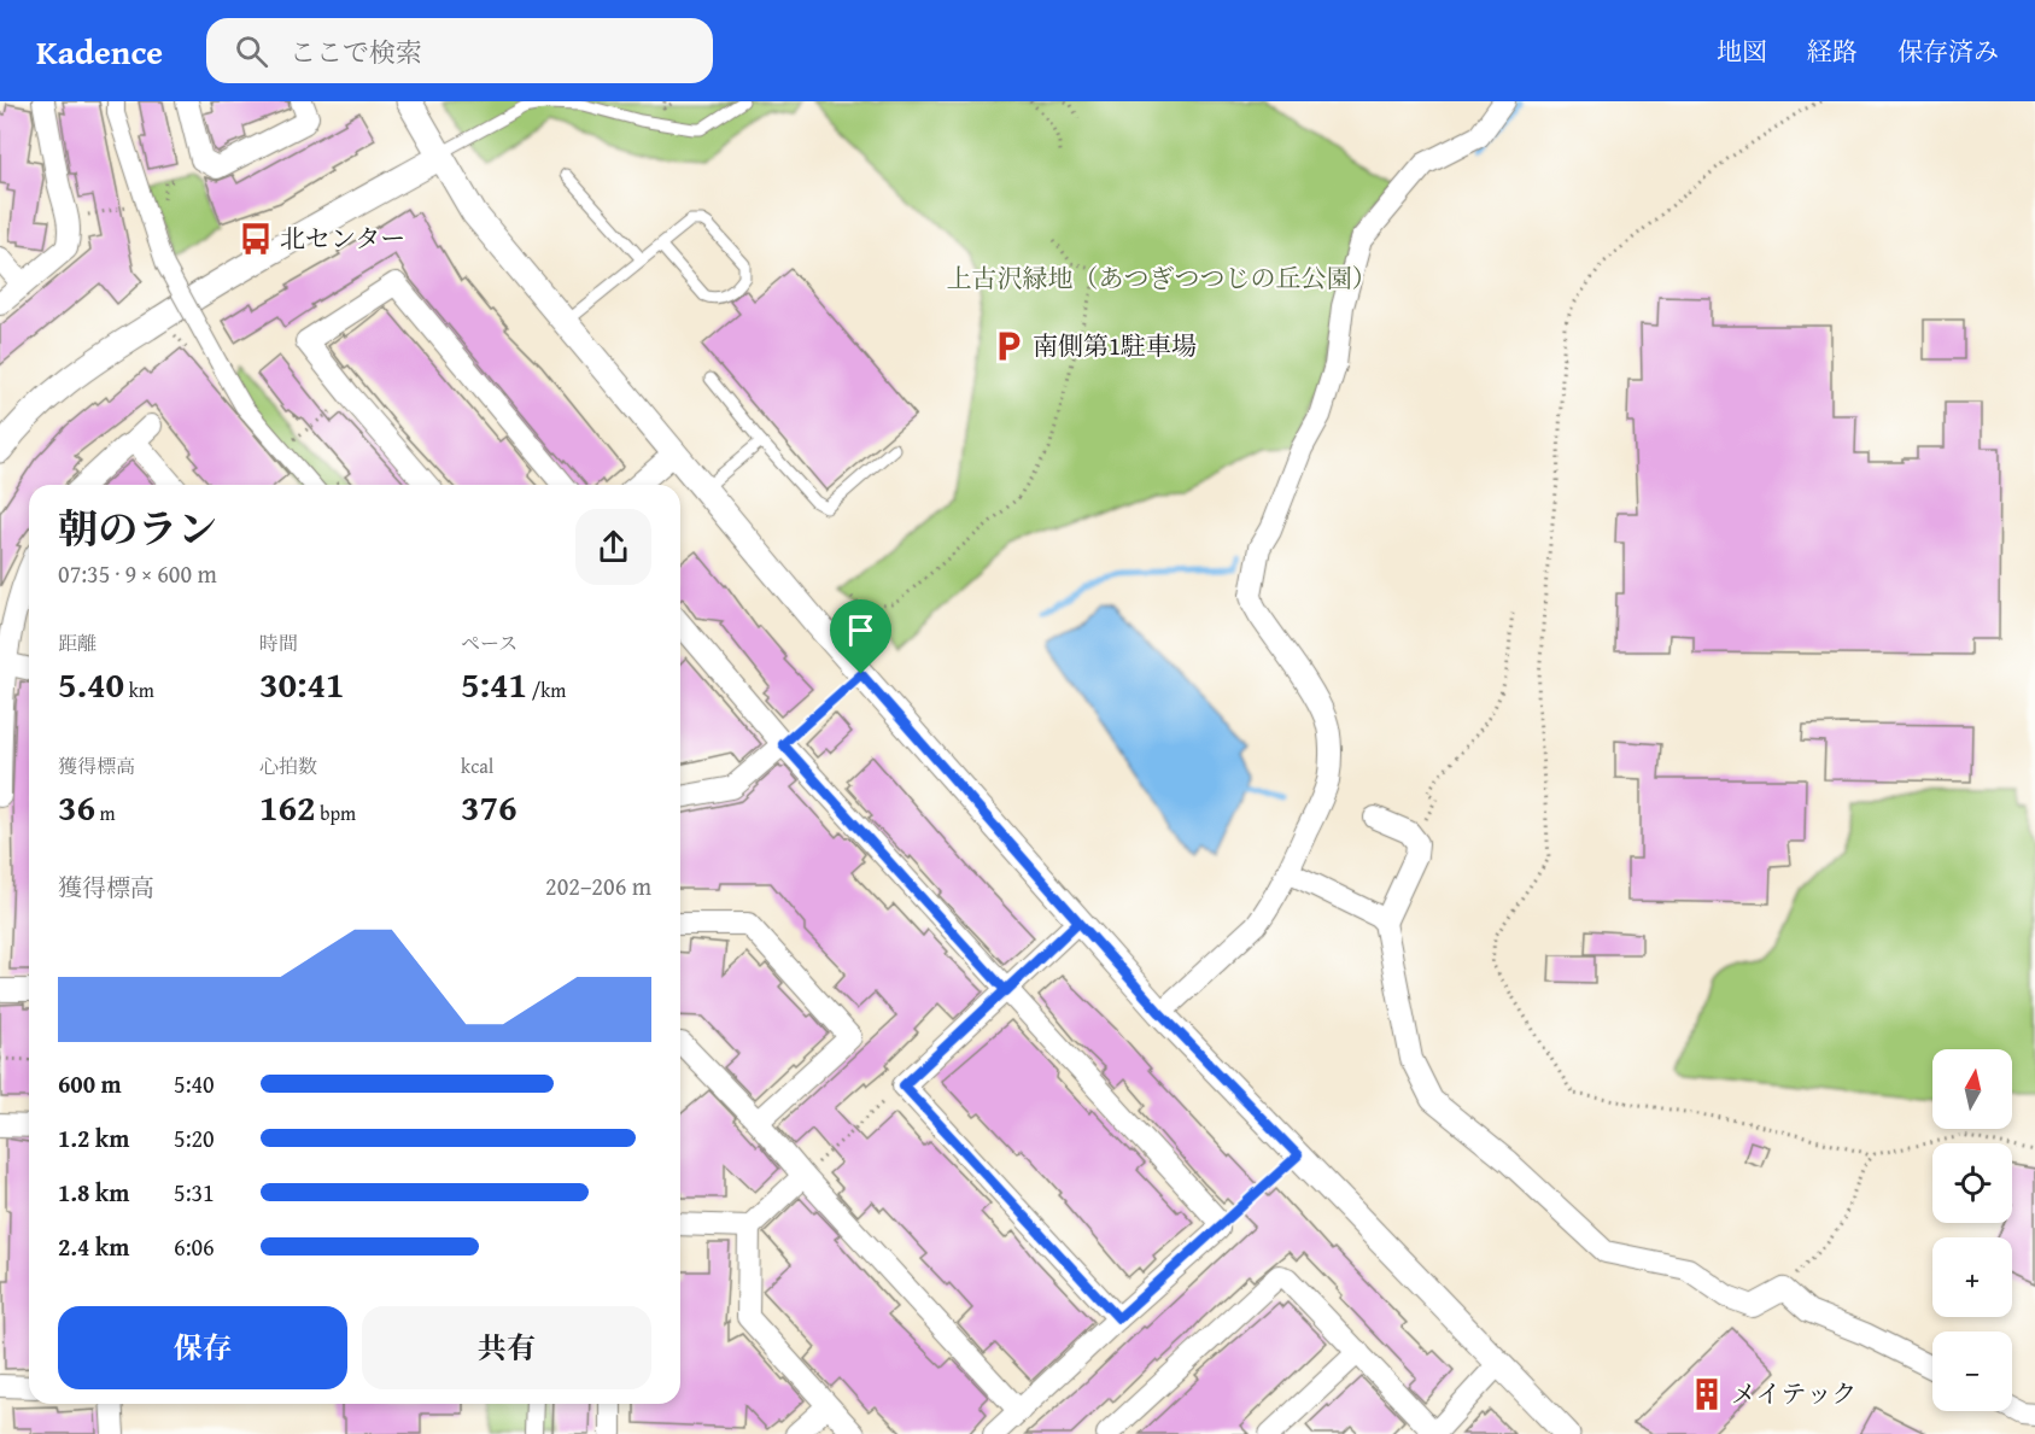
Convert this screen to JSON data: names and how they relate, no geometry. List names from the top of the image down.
{
  "parks": ["上古沢緑地（あつぎつつじの丘公園）"],
  "places": {
    "bus stop": ["北センター"],
    "parking": ["南側第1駐車場"],
    "building": ["メイテック"]
  },
  "north": "top",
  "page": {
    "header": "Kadence",
    "search": "ここで検索",
    "nav": ["地図", "経路", "保存済み"],
    "heading": ["朝のラン", "07:35 · 9 × 600 m"],
    "stats": [
      ["距離", "5.40 km"],
      ["時間", "30:41"],
      ["ペース", "5:41 /km"],
      ["獲得標高", "36 m"],
      ["心拍数", "162 bpm"],
      ["kcal", "376"]
    ],
    "chart": ["獲得標高", "202–206 m"],
    "map_buttons": ["+", "−"],
    "list": [
      {
        "name": "600 m",
        "note": "5:40"
      },
      {
        "name": "1.2 km",
        "note": "5:20"
      },
      {
        "name": "1.8 km",
        "note": "5:31"
      },
      {
        "name": "2.4 km",
        "note": "6:06"
      }
    ],
    "buttons": ["保存", "共有"]
  }
}
